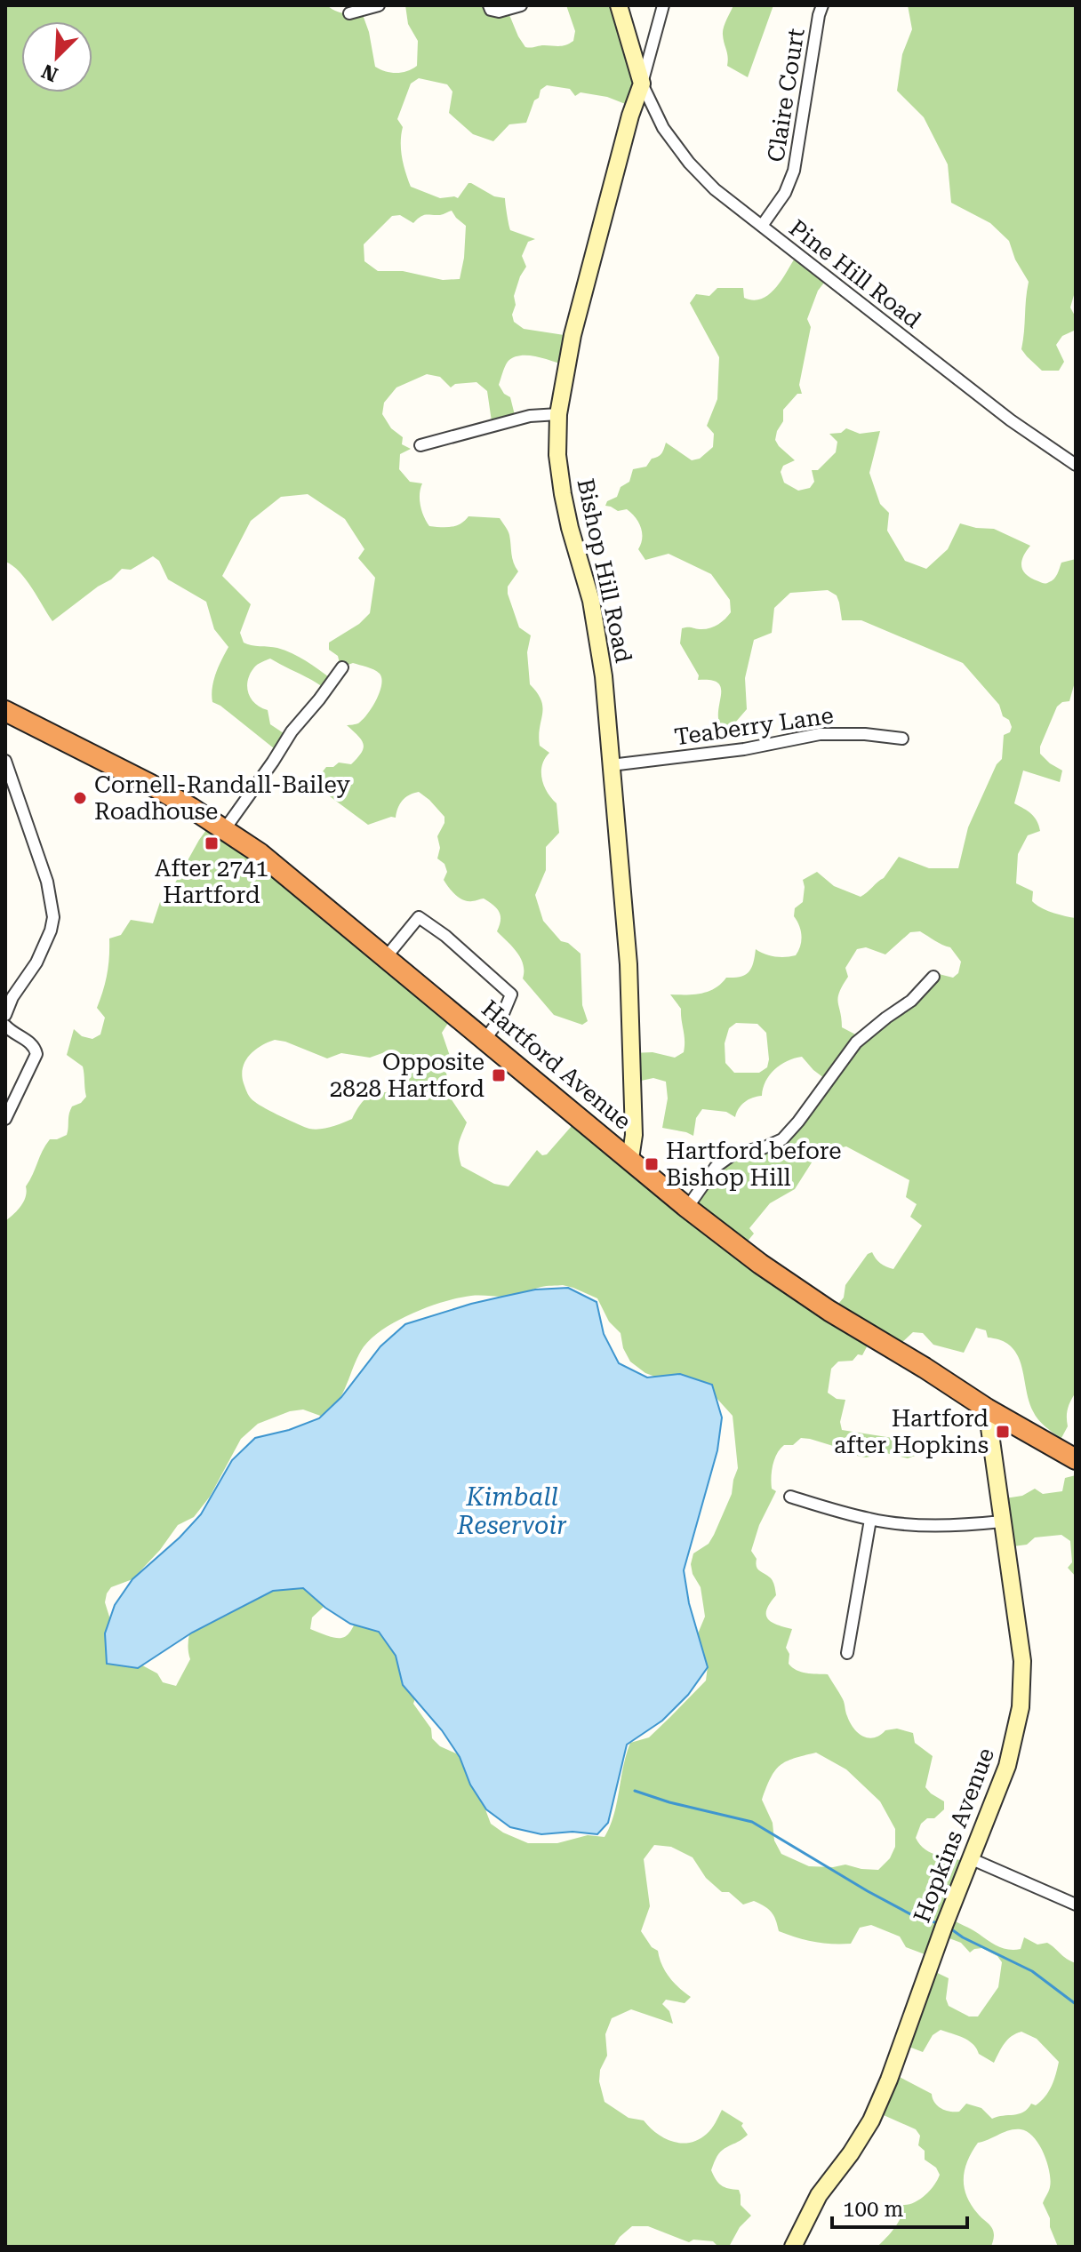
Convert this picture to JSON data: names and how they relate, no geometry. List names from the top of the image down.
{
  "streets": {
    "highway": ["Hartford Avenue"],
    "street": [
      "Claire Court",
      "Pine Hill Road",
      "Bishop Hill Road",
      "Teaberry Lane",
      "Hopkins Avenue"
    ]
  },
  "crossings": [
    ["Claire Court", "Pine Hill Road"],
    ["Pine Hill Road", "Bishop Hill Road"],
    ["Bishop Hill Road", "Teaberry Lane"],
    ["Bishop Hill Road", "Hartford Avenue"],
    ["Hartford Avenue", "Hopkins Avenue"]
  ],
  "water": ["Kimball Reservoir"],
  "places": {
    "other": ["Cornell-Randall-Bailey Roadhouse"],
    "transit": [
      "After 2741 Hartford",
      "Opposite 2828 Hartford",
      "Hartford before Bishop Hill",
      "Hartford after Hopkins"
    ]
  },
  "scale_bar": "100 m",
  "north": "bottom left"
}
